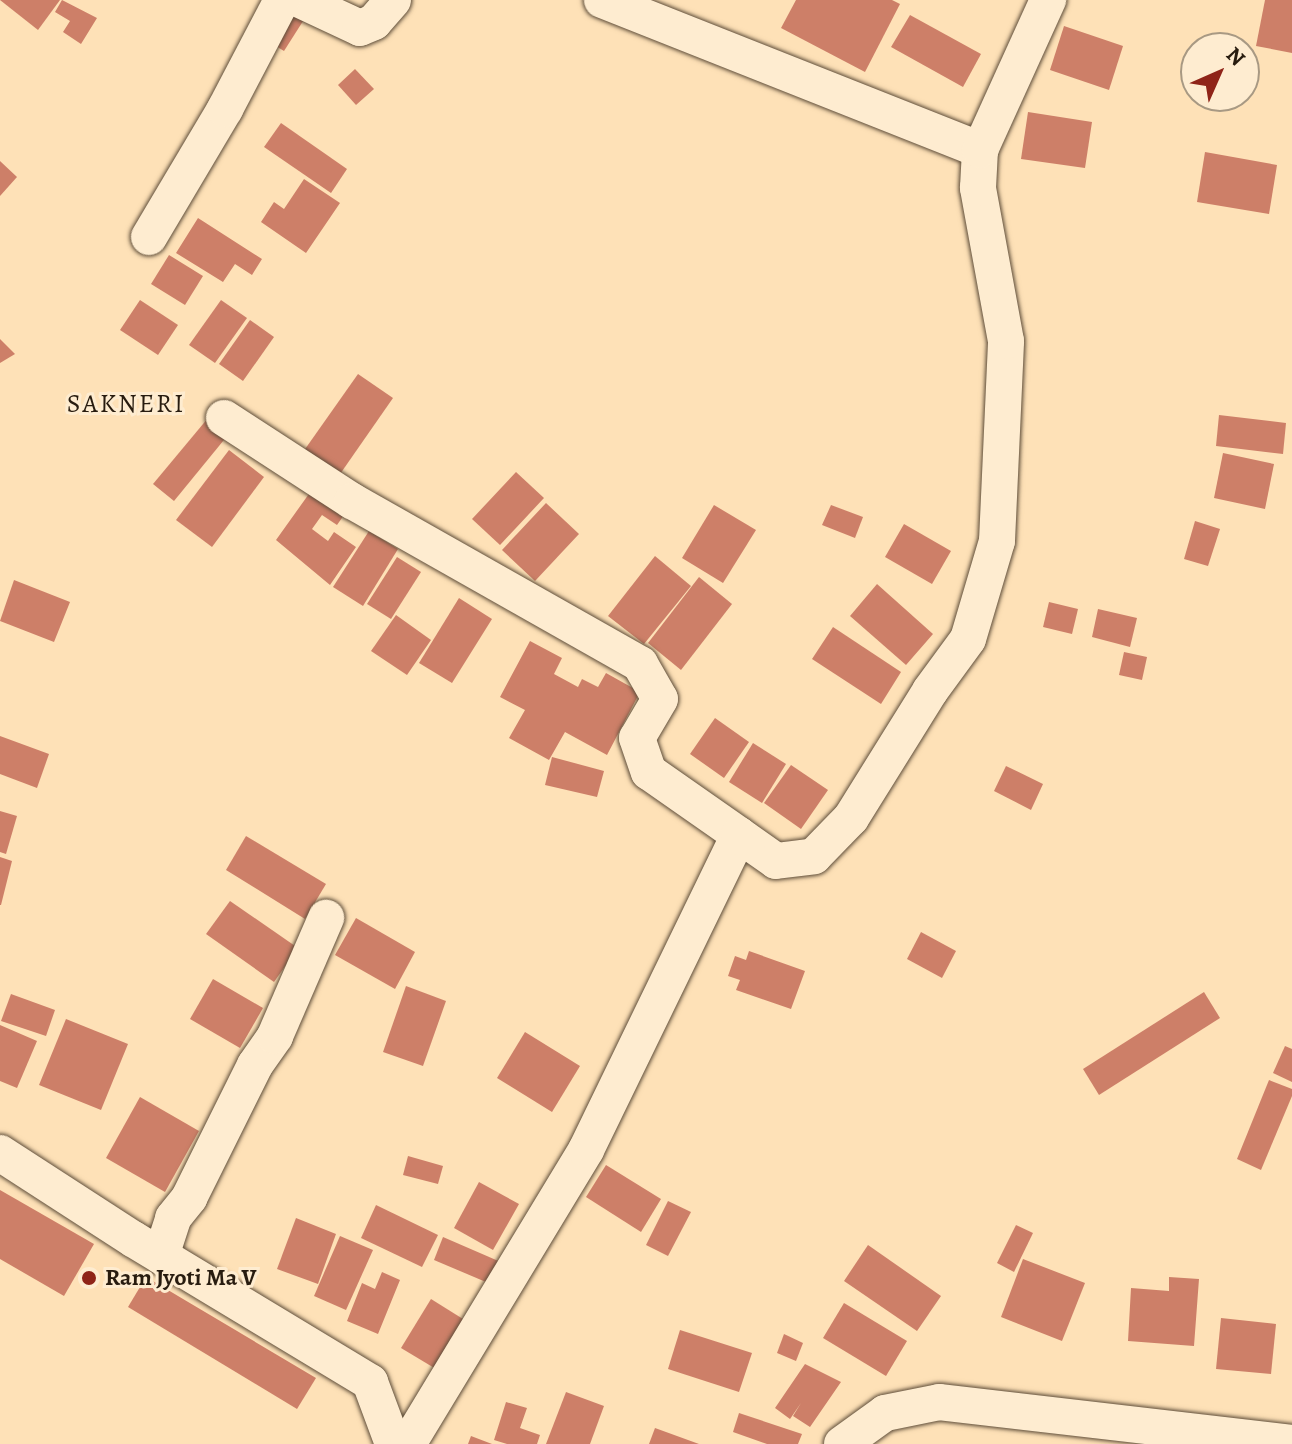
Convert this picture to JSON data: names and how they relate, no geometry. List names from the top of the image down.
{
  "districts": ["SAKNERI"],
  "places": ["Ram Jyoti Ma V"],
  "north": "top right"
}
